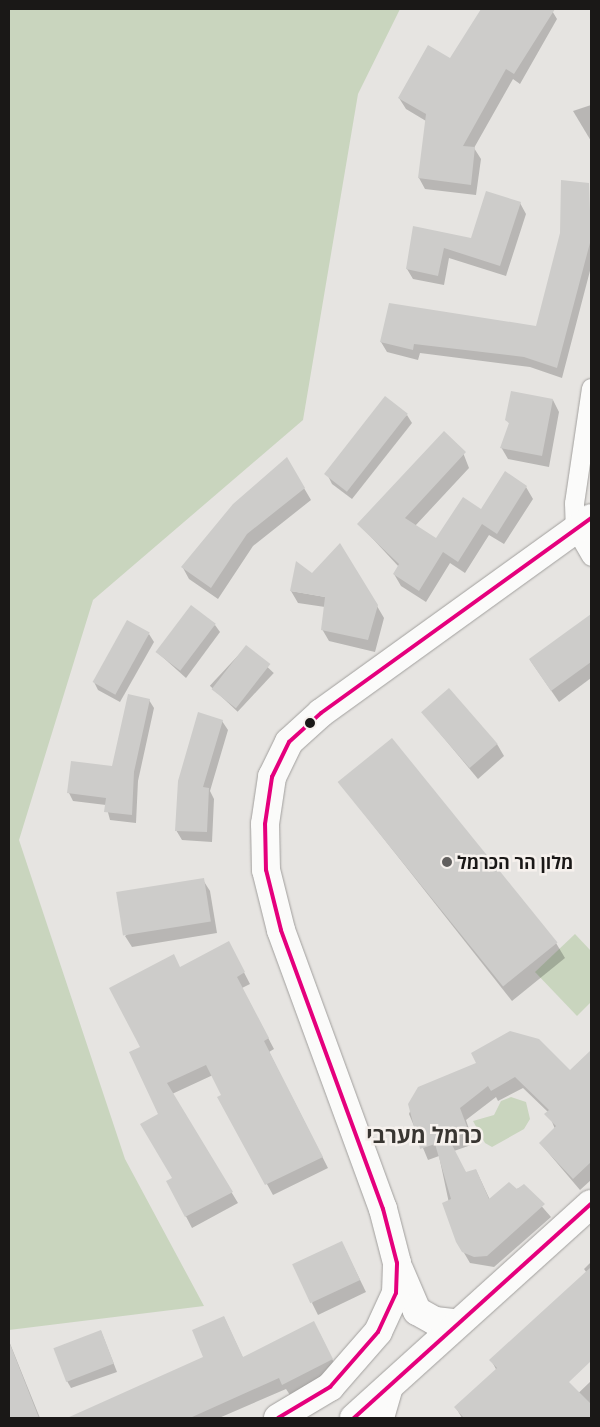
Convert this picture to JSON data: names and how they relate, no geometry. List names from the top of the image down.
{
  "districts": ["כרמל מערבי"],
  "places": ["מלון הר הכרמל"]
}
